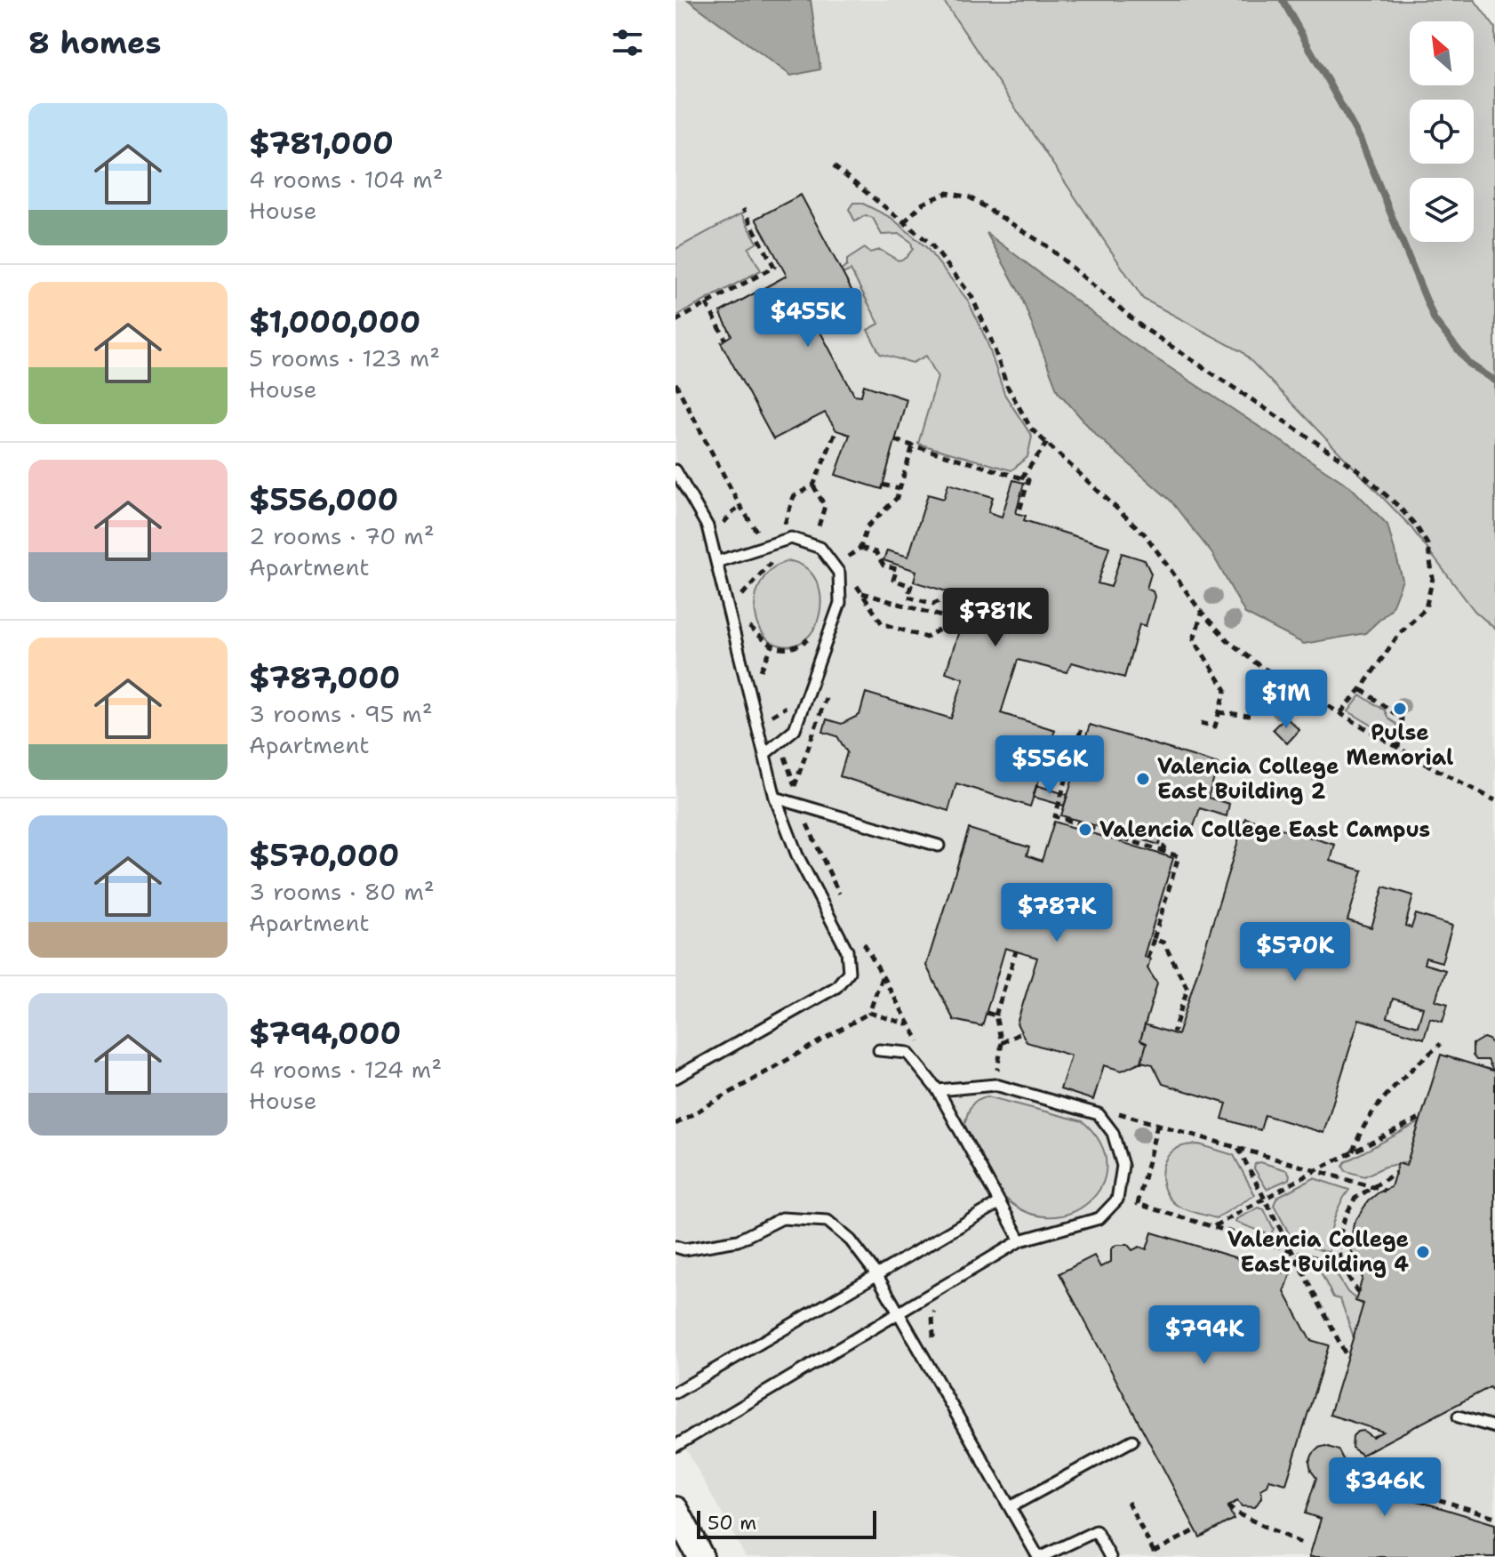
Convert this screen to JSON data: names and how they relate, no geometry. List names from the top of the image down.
{
  "places": [
    "Pulse Memorial",
    "Valencia College East Building 2",
    "Valencia College East Campus",
    "Valencia College East Building 4"
  ],
  "scale_bar": "50 m",
  "north": "top left",
  "page": {
    "heading": "8 homes",
    "list": [
      {
        "name": "$781,000",
        "note": "4 rooms · 104 m² · House"
      },
      {
        "name": "$1,000,000",
        "note": "5 rooms · 123 m² · House"
      },
      {
        "name": "$556,000",
        "note": "2 rooms · 70 m² · Apartment"
      },
      {
        "name": "$787,000",
        "note": "3 rooms · 95 m² · Apartment"
      },
      {
        "name": "$570,000",
        "note": "3 rooms · 80 m² · Apartment"
      },
      {
        "name": "$794,000",
        "note": "4 rooms · 124 m² · House"
      }
    ],
    "price": [
      "$455K",
      "$781K",
      "$1M",
      "$556K",
      "$787K",
      "$570K",
      "$794K",
      "$346K"
    ],
    "scale": "50 m"
  }
}
